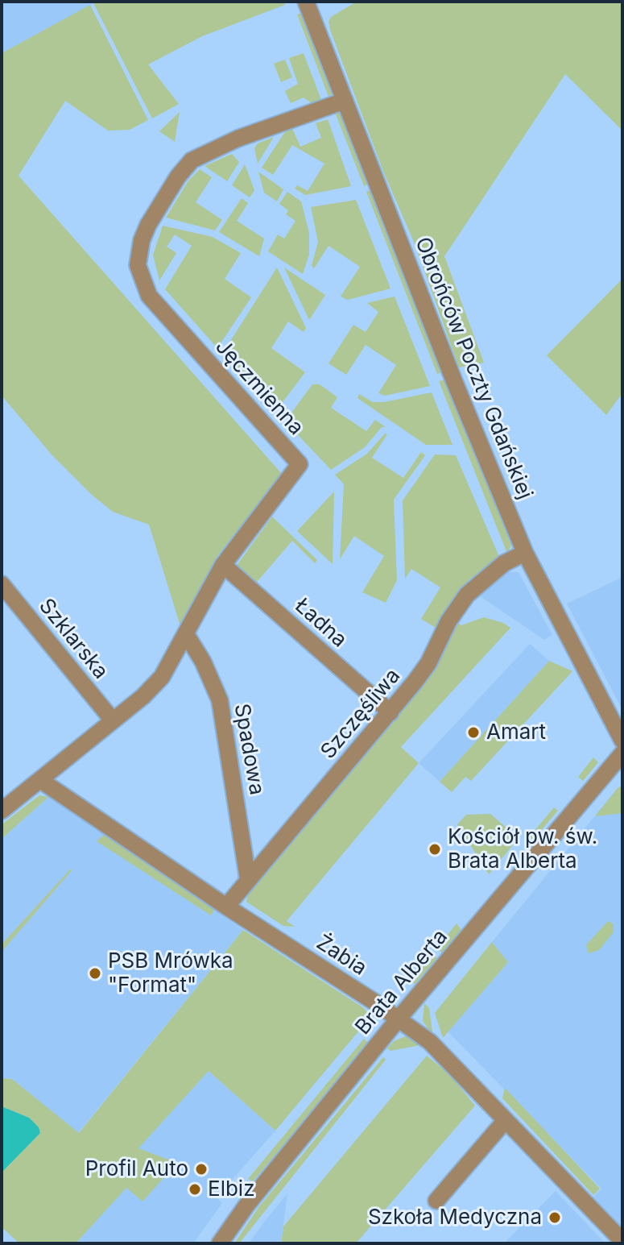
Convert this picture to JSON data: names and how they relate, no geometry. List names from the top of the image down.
{
  "streets": {
    "street": [
      "Obrońców Poczty Gdańskiej",
      "Jęczmienna",
      "Ładna",
      "Szklarska",
      "Szczęśliwa",
      "Spadowa",
      "Żabia",
      "Brata Alberta"
    ]
  },
  "crossings": [
    ["Obrońców Poczty Gdańskiej", "Jęczmienna"],
    ["Obrońców Poczty Gdańskiej", "Szczęśliwa"],
    ["Jęczmienna", "Ładna"],
    ["Jęczmienna", "Szklarska"],
    ["Jęczmienna", "Spadowa"],
    ["Jęczmienna", "Żabia"],
    ["Ładna", "Szczęśliwa"],
    ["Szczęśliwa", "Spadowa"],
    ["Szczęśliwa", "Żabia"],
    ["Żabia", "Brata Alberta"]
  ],
  "places": [
    "Amart",
    "Kościół pw. św. Brata Alberta",
    "PSB Mrówka \"Format\"",
    "Profil Auto",
    "Elbiz",
    "Szkoła Medyczna"
  ]
}
